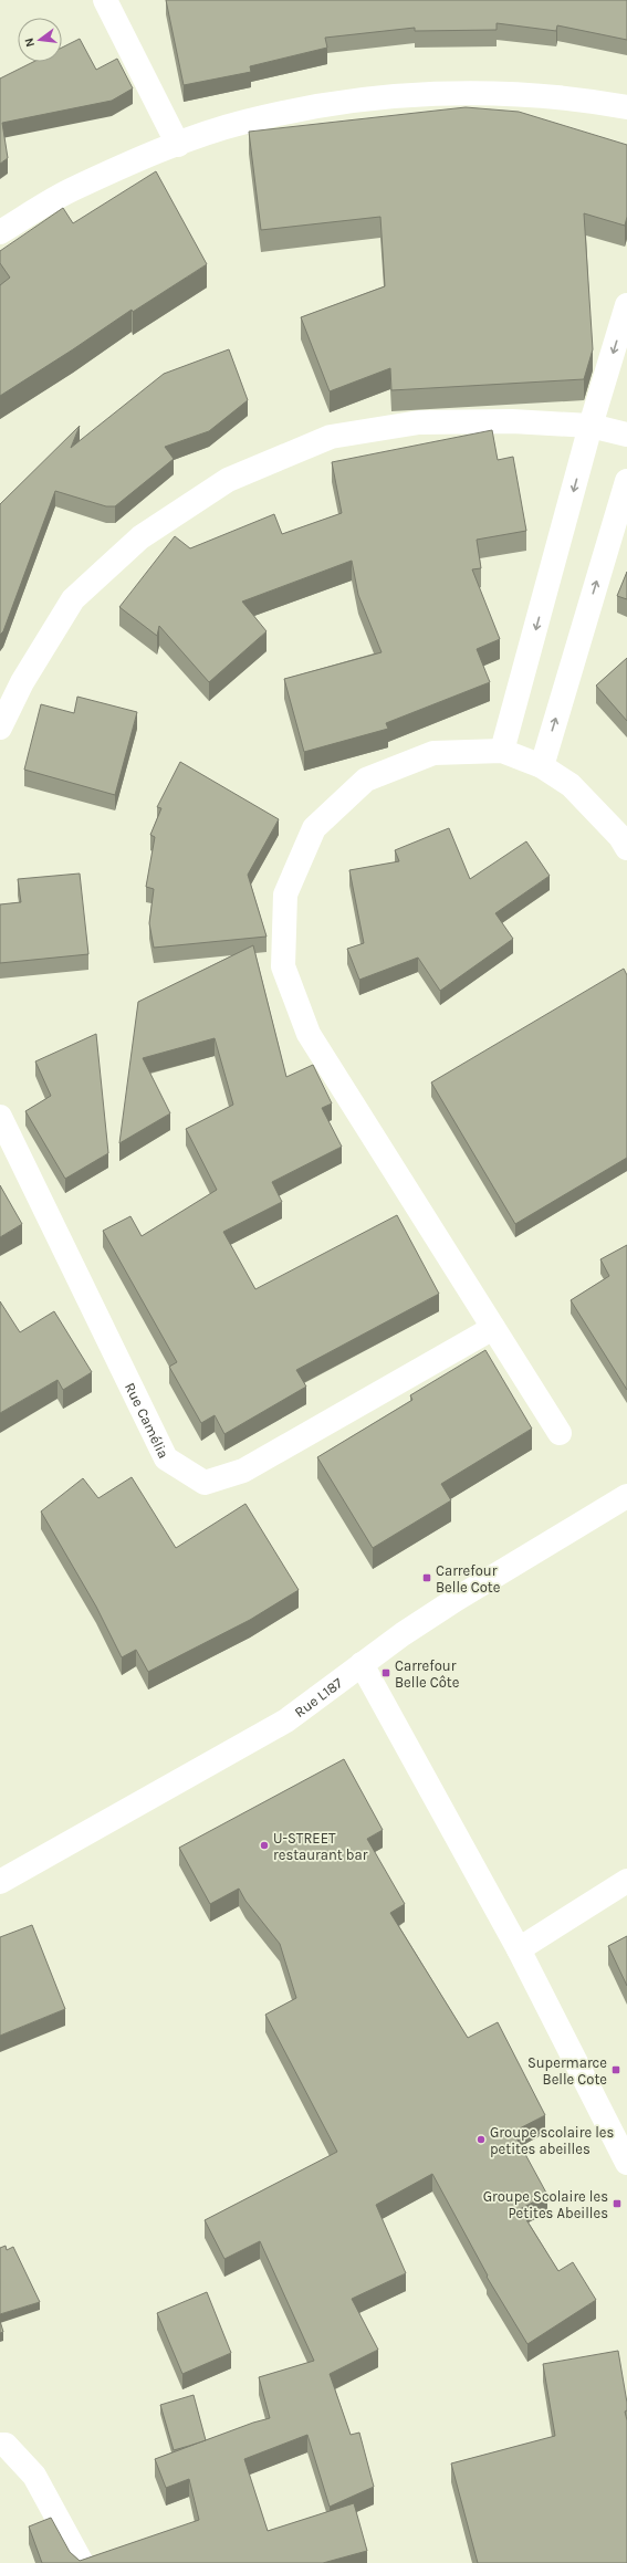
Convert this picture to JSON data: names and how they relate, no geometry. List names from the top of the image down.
{
  "streets": {
    "street": ["Rue Camélia", "Rue L187"]
  },
  "places": {
    "transit": [
      "Carrefour Belle Cote",
      "Carrefour Belle Côte",
      "Supermarce Belle Cote",
      "Groupe Scolaire les Petites Abeilles"
    ],
    "other": ["U-STREET restaurant bar", "Groupe scolaire les petites abeilles"]
  },
  "north": "left"
}
